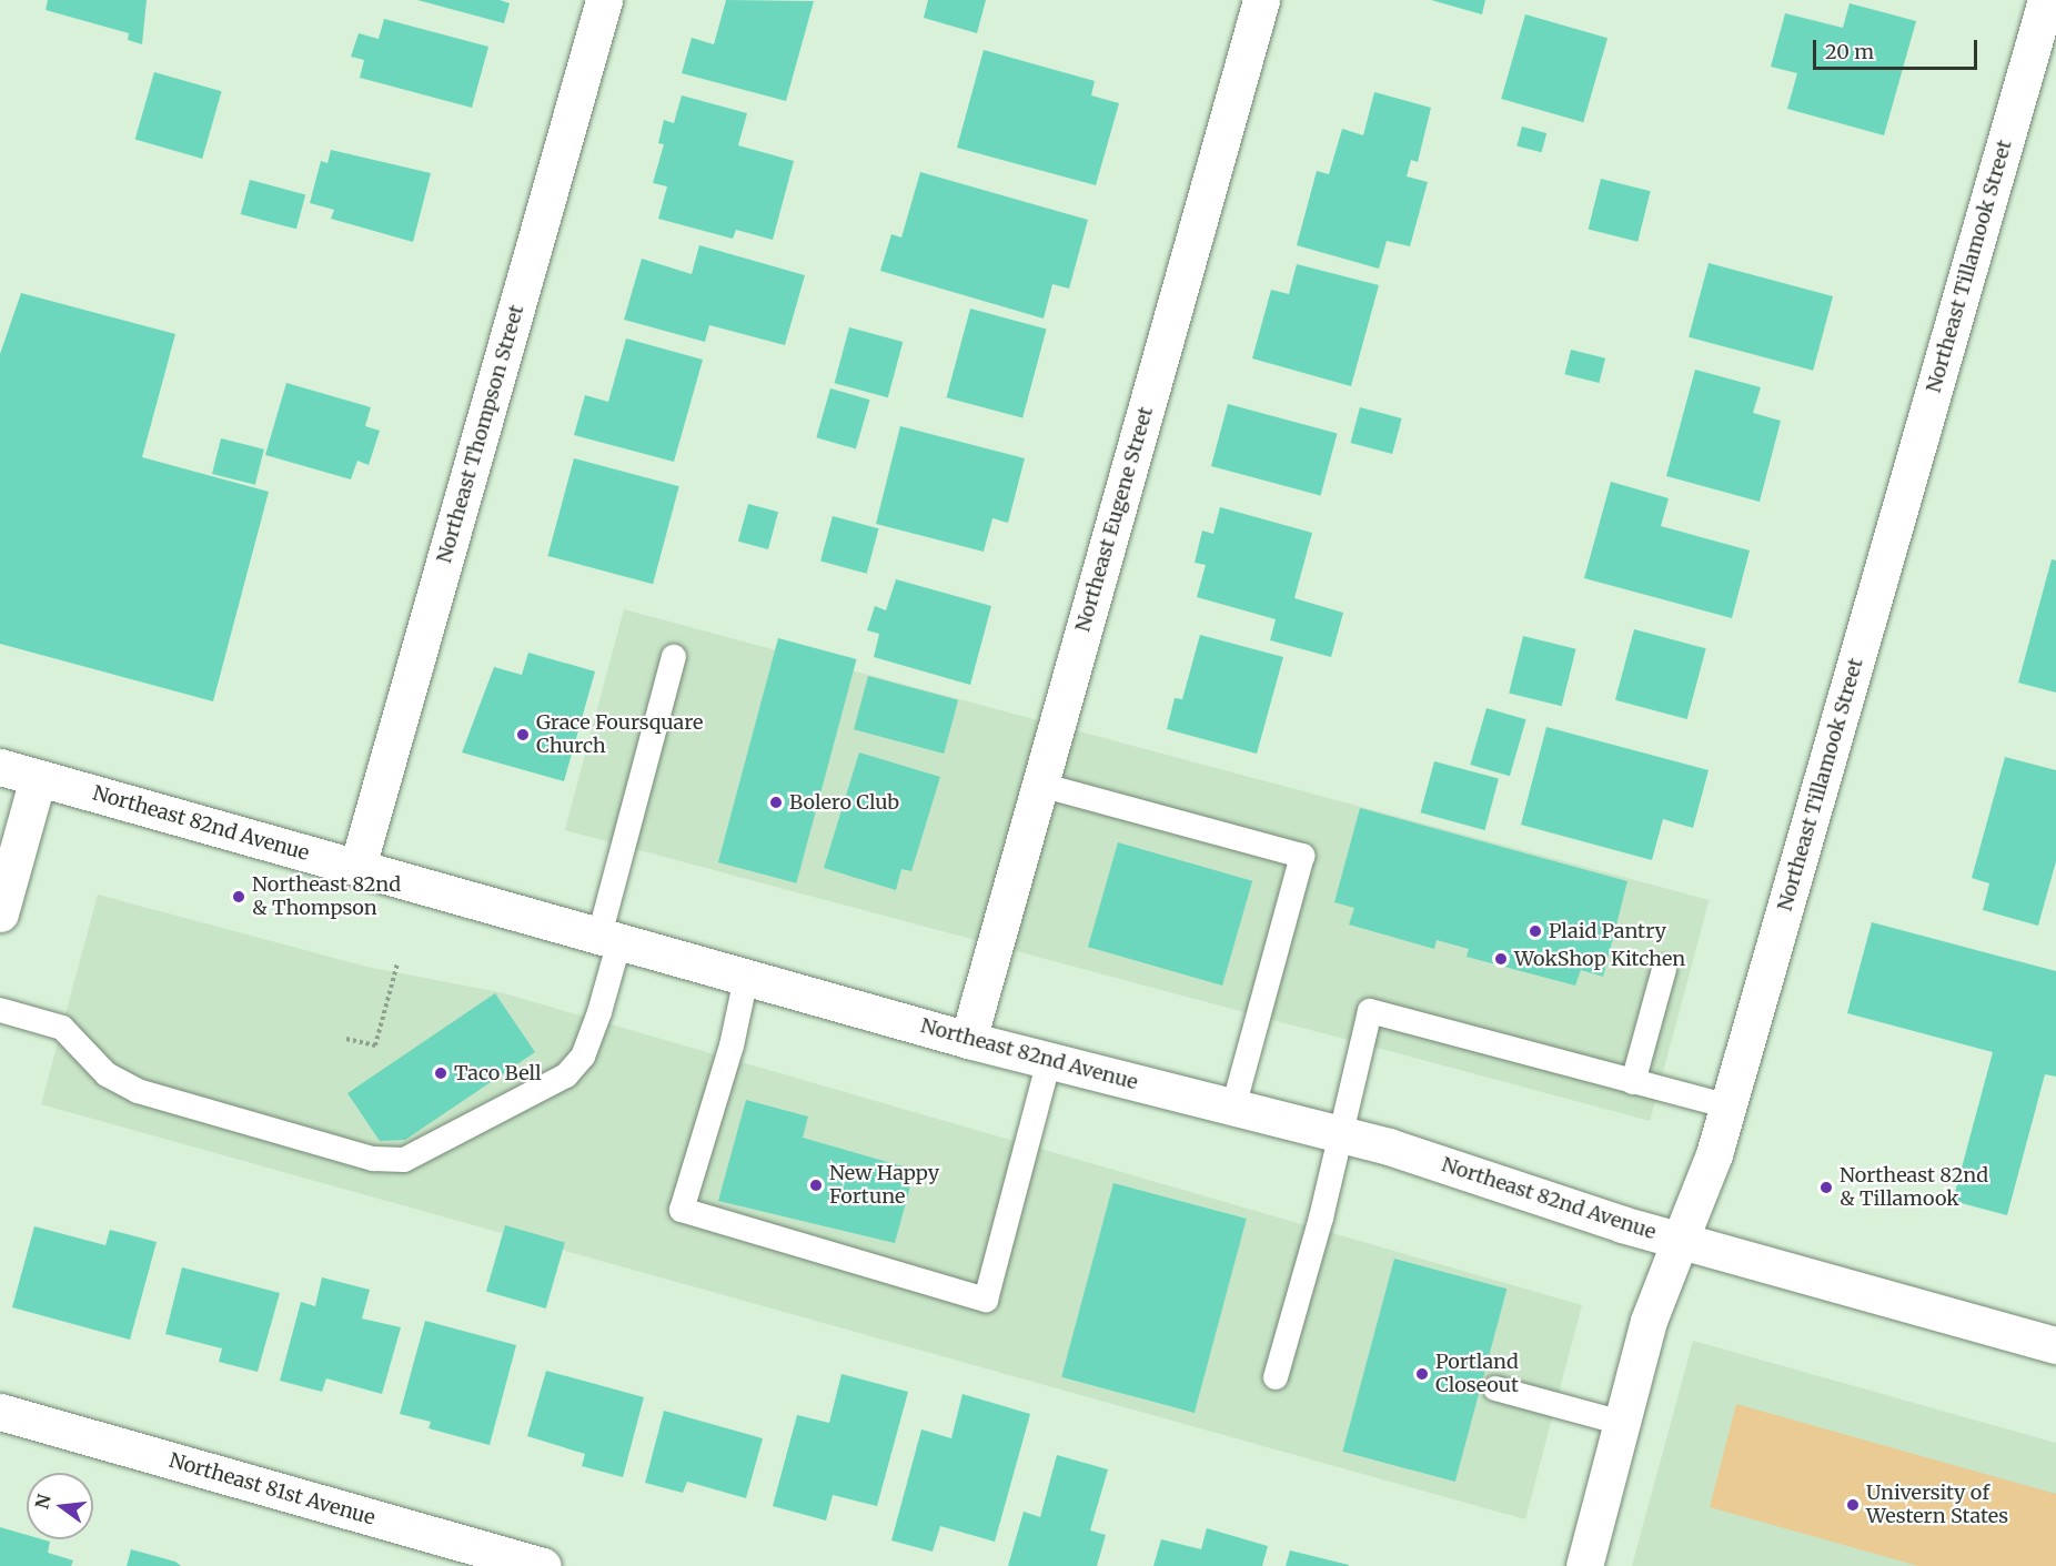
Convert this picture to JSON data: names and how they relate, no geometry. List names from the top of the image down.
{
  "streets": {
    "street": [
      "Northeast Tillamook Street",
      "Northeast Thompson Street",
      "Northeast Eugene Street",
      "Northeast 82nd Avenue",
      "Northeast 81st Avenue"
    ]
  },
  "crossings": [
    ["Northeast Tillamook Street", "Northeast 82nd Avenue"],
    ["Northeast Thompson Street", "Northeast 82nd Avenue"],
    ["Northeast Eugene Street", "Northeast 82nd Avenue"]
  ],
  "places": [
    "Grace Foursquare Church",
    "Bolero Club",
    "Northeast 82nd & Thompson",
    "Plaid Pantry",
    "WokShop Kitchen",
    "Taco Bell",
    "New Happy Fortune",
    "Northeast 82nd & Tillamook",
    "Portland Closeout",
    "University of Western States"
  ],
  "scale_bar": "20 m",
  "north": "left"
}
